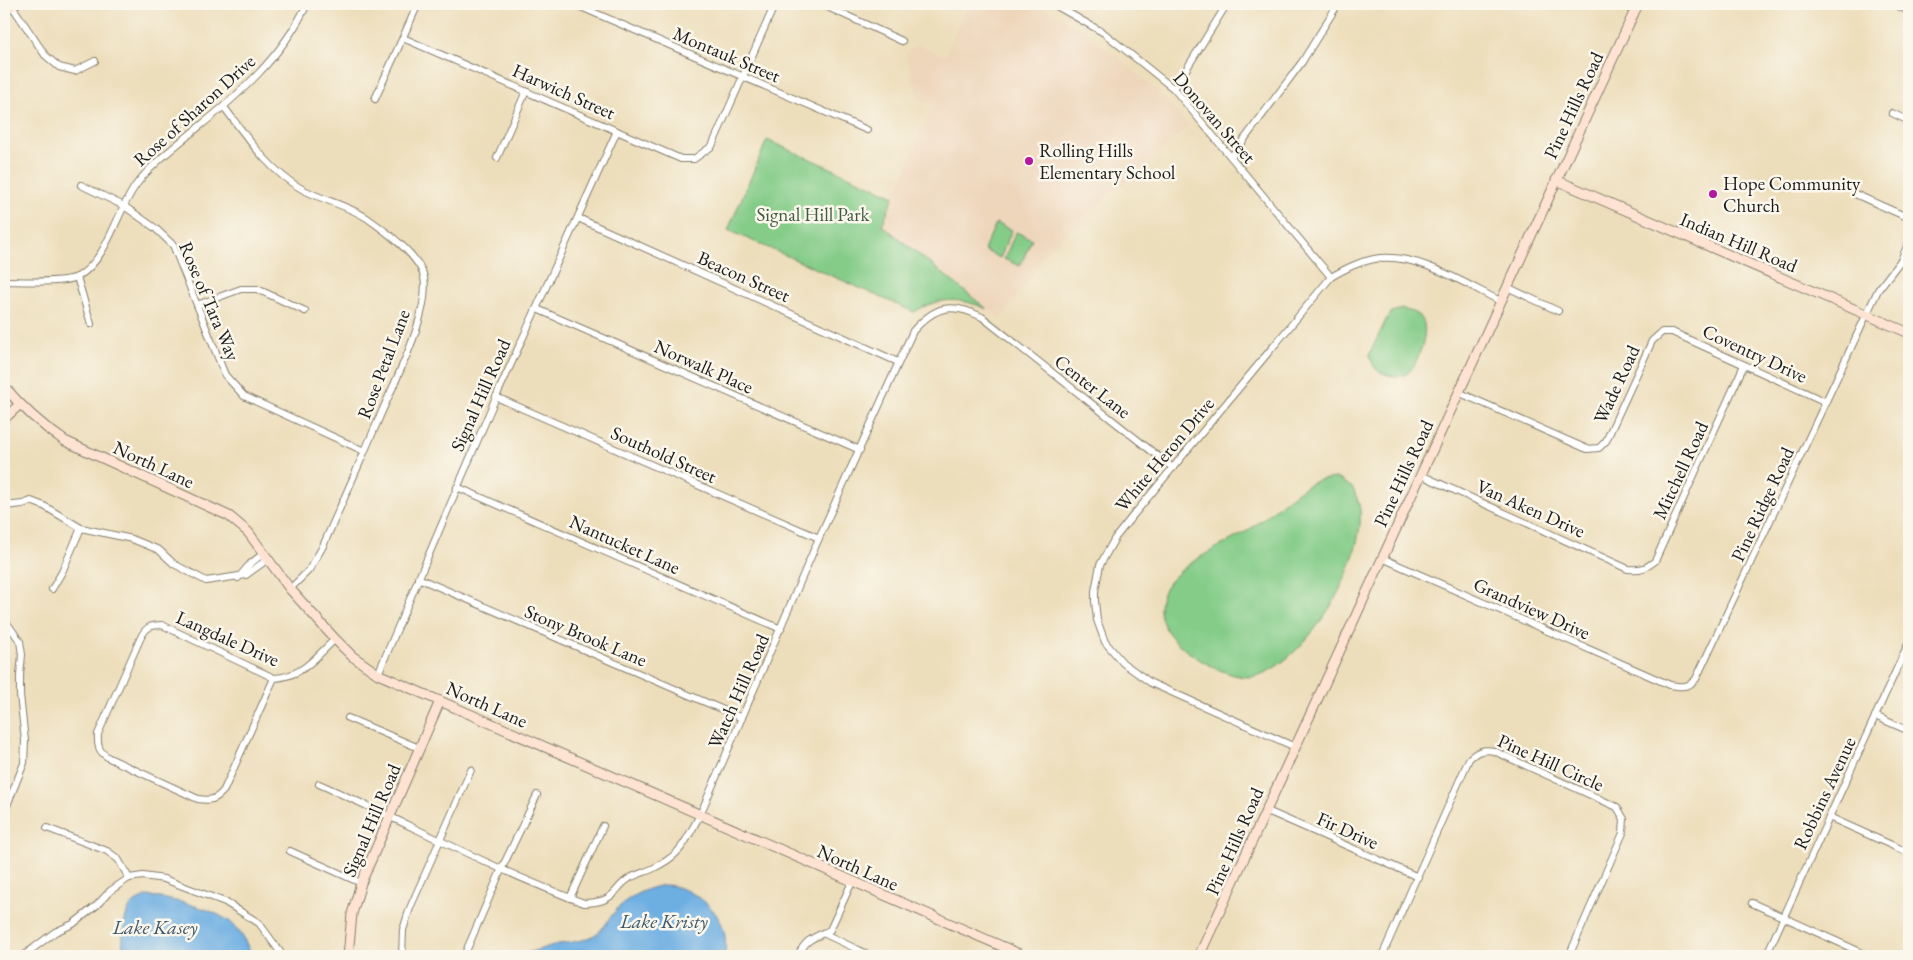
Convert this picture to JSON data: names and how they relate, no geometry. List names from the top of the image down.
{
  "streets": {
    "street": [
      "Montauk Street",
      "Harwich Street",
      "Pine Hills Road",
      "Rose of Sharon Drive",
      "Donovan Street",
      "Indian Hill Road",
      "Beacon Street",
      "Rose of Tara Way",
      "Coventry Drive",
      "Rose Petal Lane",
      "Norwalk Place",
      "Wade Road",
      "Center Lane",
      "Signal Hill Road",
      "Southold Street",
      "White Heron Drive",
      "North Lane",
      "Mitchell Road",
      "Pine Ridge Road",
      "Van Aken Drive",
      "Nantucket Lane",
      "Grandview Drive",
      "Stony Brook Lane",
      "Langdale Drive",
      "Watch Hill Road",
      "Pine Hill Circle",
      "Robbins Avenue",
      "Fir Drive"
    ]
  },
  "crossings": [
    ["Montauk Street", "Harwich Street"],
    ["Harwich Street", "Signal Hill Road"],
    ["Pine Hills Road", "Indian Hill Road"],
    ["Pine Hills Road", "Wade Road"],
    ["Pine Hills Road", "White Heron Drive"],
    ["Pine Hills Road", "Van Aken Drive"],
    ["Pine Hills Road", "Grandview Drive"],
    ["Pine Hills Road", "Fir Drive"],
    ["Rose of Sharon Drive", "Rose of Tara Way"],
    ["Rose of Sharon Drive", "Rose Petal Lane"],
    ["Donovan Street", "White Heron Drive"],
    ["Indian Hill Road", "Pine Ridge Road"],
    ["Beacon Street", "Signal Hill Road"],
    ["Beacon Street", "Watch Hill Road"],
    ["Rose of Tara Way", "Rose Petal Lane"],
    ["Coventry Drive", "Wade Road"],
    ["Coventry Drive", "Mitchell Road"],
    ["Coventry Drive", "Pine Ridge Road"],
    ["Rose Petal Lane", "North Lane"],
    ["Norwalk Place", "Signal Hill Road"],
    ["Norwalk Place", "Watch Hill Road"],
    ["Center Lane", "White Heron Drive"],
    ["Center Lane", "Watch Hill Road"],
    ["Signal Hill Road", "Southold Street"],
    ["Signal Hill Road", "North Lane"],
    ["Signal Hill Road", "Nantucket Lane"],
    ["Signal Hill Road", "Stony Brook Lane"],
    ["Signal Hill Road", "Watch Hill Road"],
    ["Southold Street", "Watch Hill Road"],
    ["North Lane", "Langdale Drive"],
    ["North Lane", "Watch Hill Road"],
    ["Mitchell Road", "Van Aken Drive"],
    ["Pine Ridge Road", "Grandview Drive"],
    ["Nantucket Lane", "Watch Hill Road"],
    ["Stony Brook Lane", "Watch Hill Road"],
    ["Pine Hill Circle", "Fir Drive"]
  ],
  "water": ["Lake Kristy", "Lake Kasey"],
  "parks": ["Signal Hill Park"],
  "places": ["Rolling Hills Elementary School", "Hope Community Church"]
}
